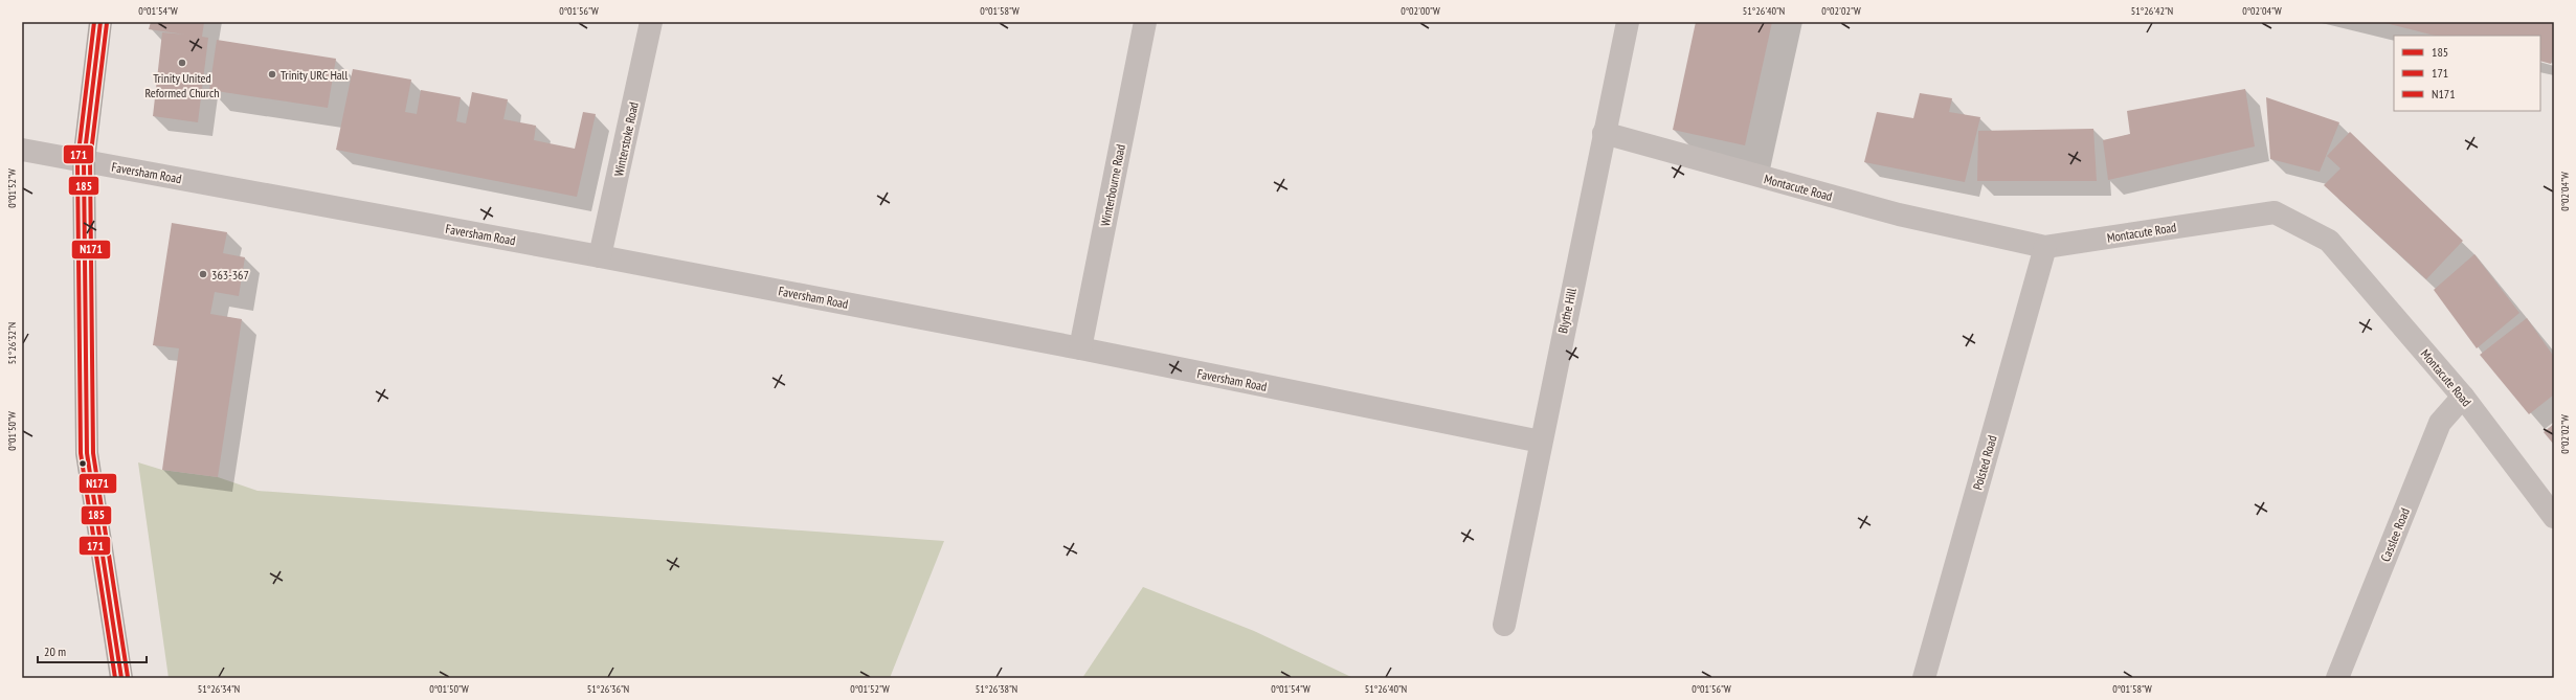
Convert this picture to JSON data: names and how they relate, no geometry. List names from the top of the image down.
{
  "streets": {
    "street": [
      "Winterstoke Road",
      "Faversham Road",
      "Winterbourne Road",
      "Montacute Road",
      "Blythe Hill",
      "Polsted Road",
      "Casslee Road"
    ]
  },
  "crossings": [
    ["Winterstoke Road", "Faversham Road"],
    ["Faversham Road", "Winterbourne Road"],
    ["Faversham Road", "Blythe Hill"],
    ["Montacute Road", "Blythe Hill"],
    ["Montacute Road", "Polsted Road"],
    ["Montacute Road", "Casslee Road"]
  ],
  "places": ["Trinity United Reformed Church", "Trinity URC Hall", "363-367"],
  "lines": ["transit line 185", "transit line 171", "transit line N171"],
  "legend": ["185", "171", "N171"],
  "scale_bar": "20 m",
  "coordinates": [
    "0°01'54\"W",
    "0°01'56\"W",
    "0°01'58\"W",
    "0°02'00\"W",
    "51°26'40\"N",
    "0°02'02\"W",
    "51°26'42\"N",
    "0°02'04\"W",
    "0°01'52\"W",
    "51°26'32\"N",
    "0°01'50\"W",
    "51°26'34\"N",
    "51°26'36\"N",
    "51°26'38\"N"
  ]
}
